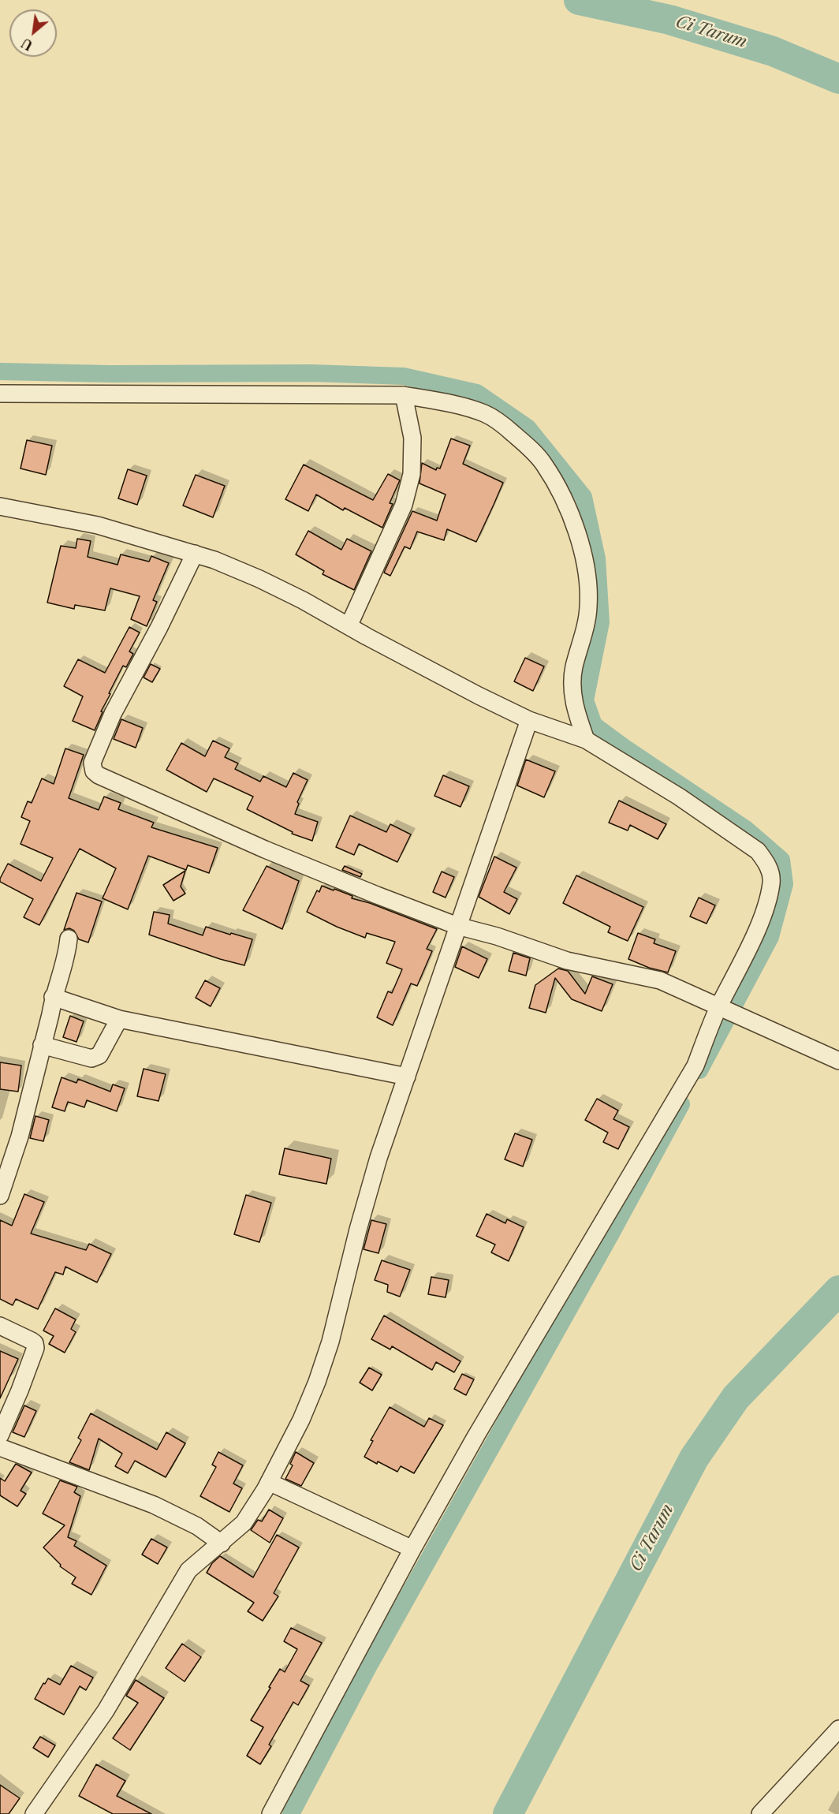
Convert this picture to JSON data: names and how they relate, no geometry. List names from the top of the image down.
{
  "water": ["Ci Tarum"],
  "north": "bottom left"
}
